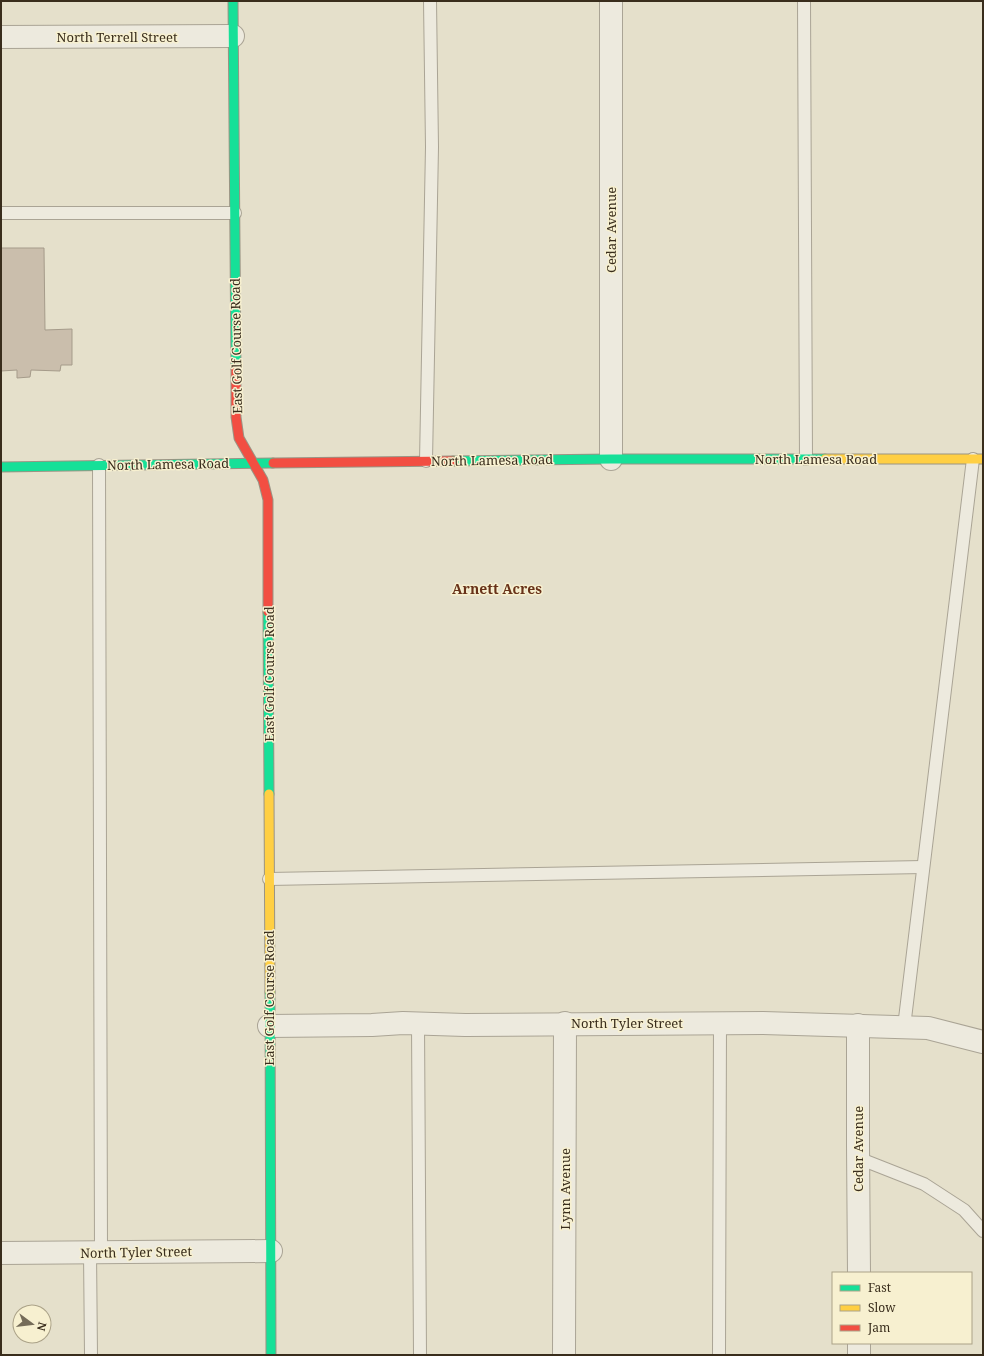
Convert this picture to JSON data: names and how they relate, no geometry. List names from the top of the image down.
{
  "streets": {
    "street": [
      "North Terrell Street",
      "Cedar Avenue",
      "East Golf Course Road",
      "North Lamesa Road",
      "North Tyler Street",
      "Lynn Avenue"
    ]
  },
  "crossings": [
    ["North Terrell Street", "East Golf Course Road"],
    ["Cedar Avenue", "North Lamesa Road"],
    ["Cedar Avenue", "North Tyler Street"],
    ["East Golf Course Road", "North Lamesa Road"],
    ["East Golf Course Road", "North Tyler Street"],
    ["North Tyler Street", "Lynn Avenue"]
  ],
  "districts": ["Arnett Acres"],
  "legend": ["Fast", "Slow", "Jam"],
  "north": "right"
}
